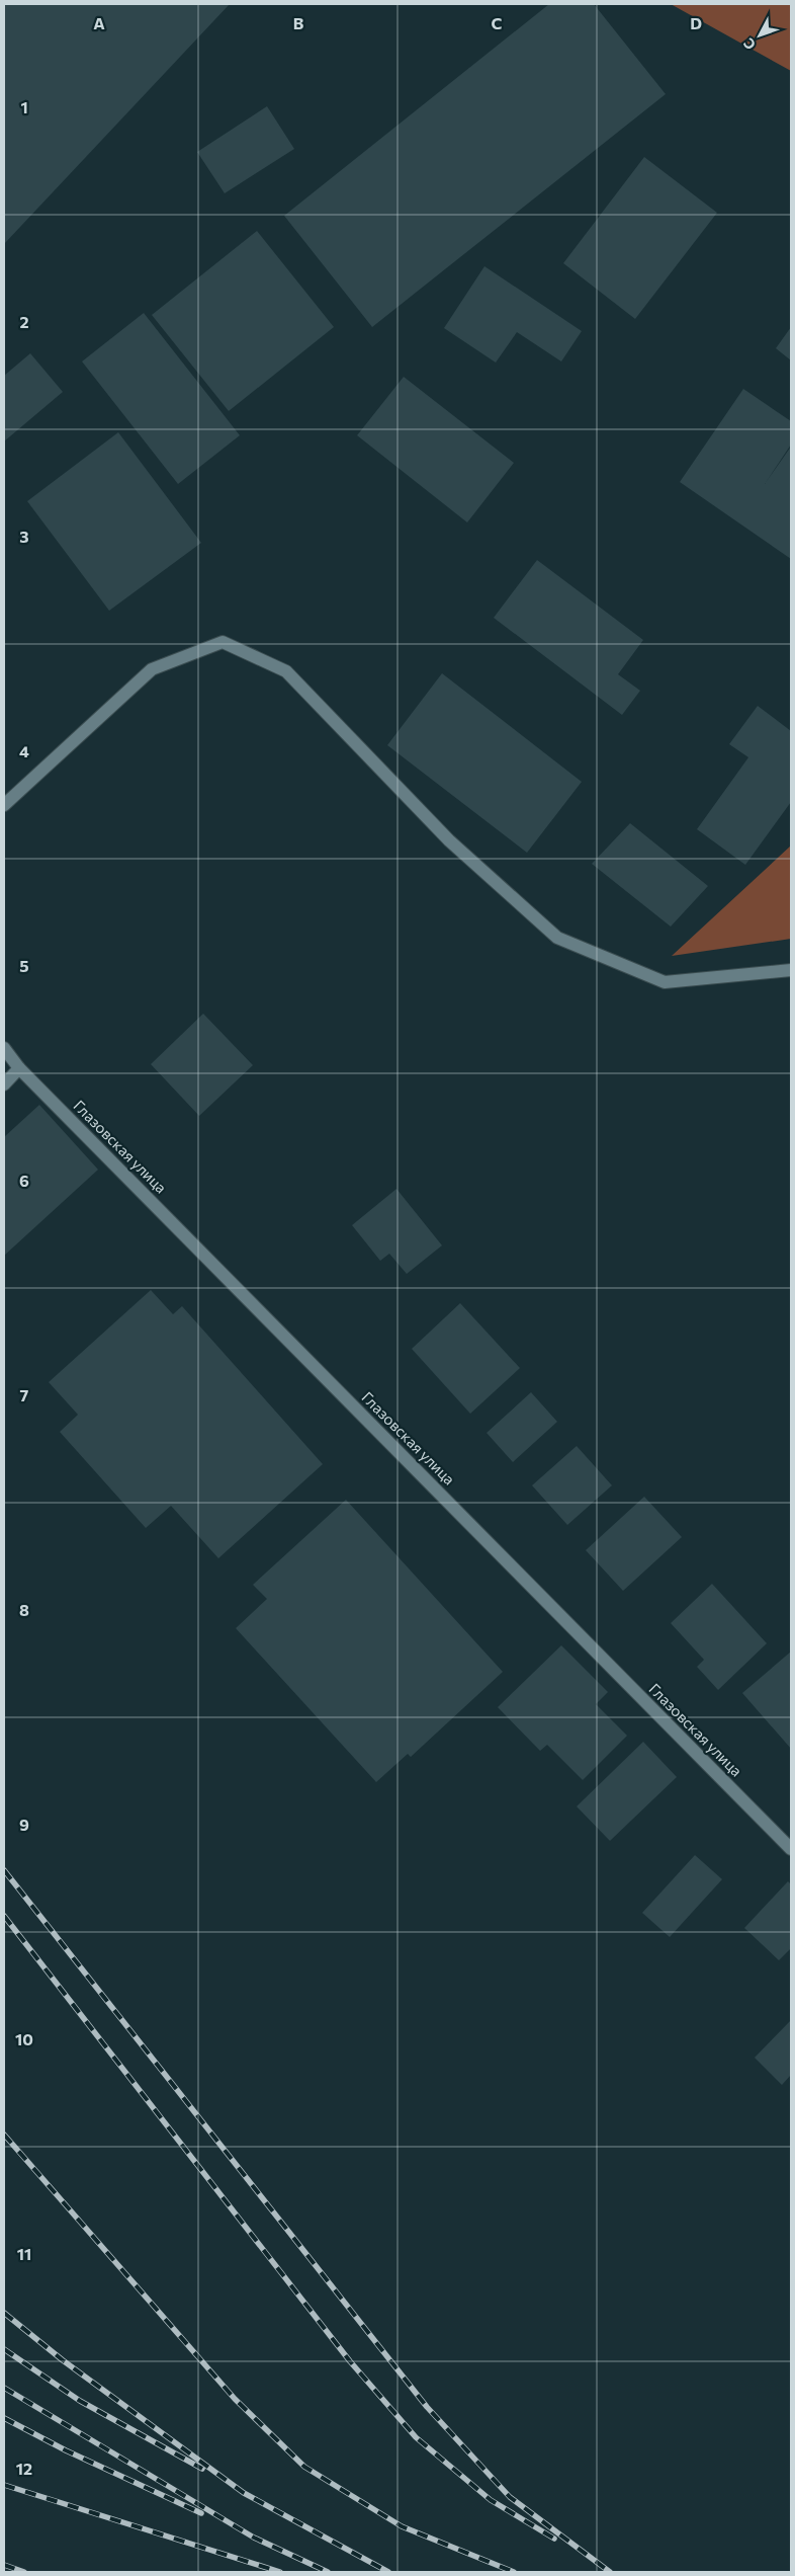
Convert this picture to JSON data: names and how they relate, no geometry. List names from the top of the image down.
{
  "streets": {
    "street": ["Глазовская улица"]
  },
  "north": "bottom left",
  "grid": {
    "columns": [
      "A",
      "B",
      "C",
      "D"
    ],
    "rows": [
      "1",
      "2",
      "3",
      "4",
      "5",
      "6",
      "7",
      "8",
      "9",
      "10",
      "11",
      "12"
    ]
  }
}
